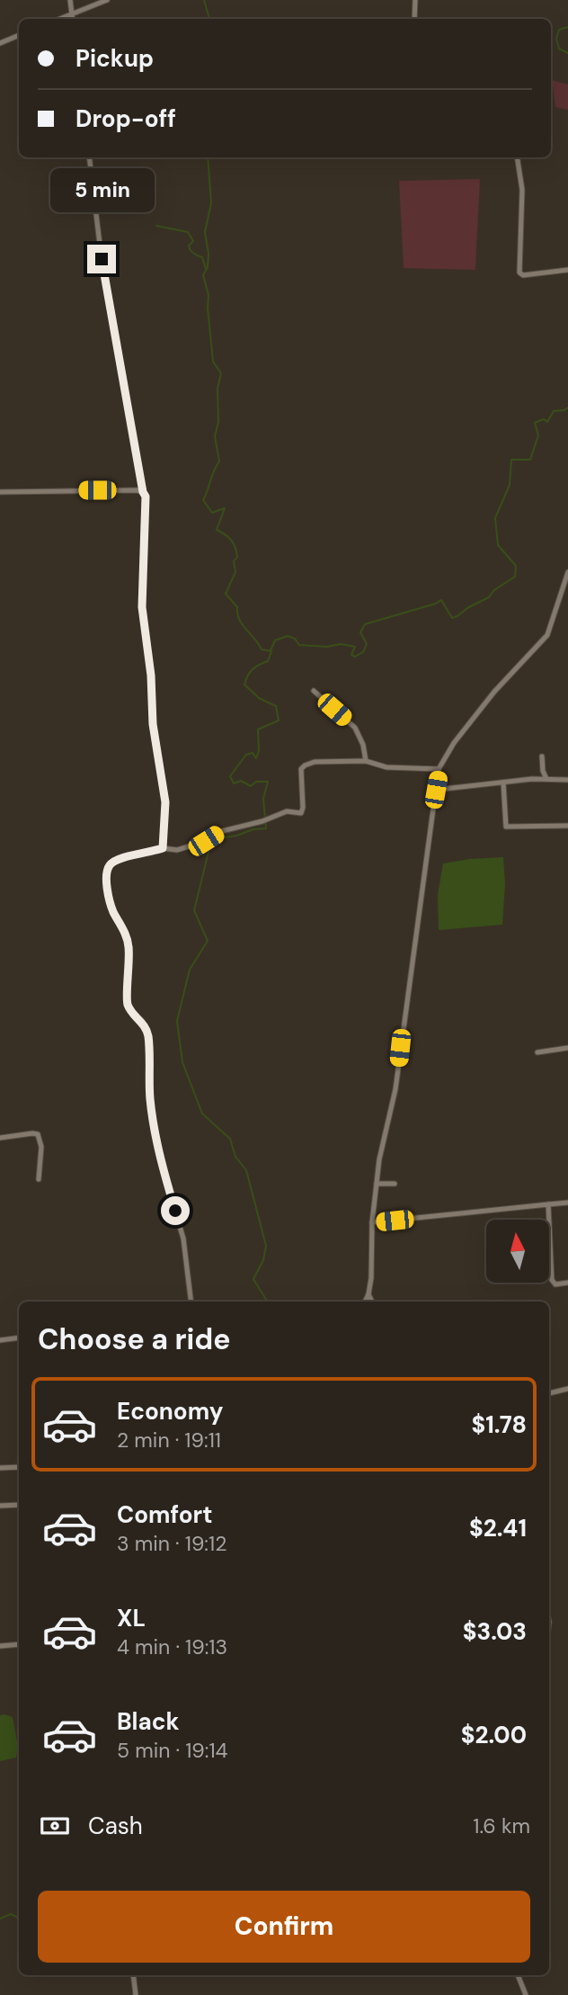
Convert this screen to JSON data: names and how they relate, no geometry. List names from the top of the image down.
{
  "north": "top",
  "page": {
    "banner": ["Pickup", "Drop-off"],
    "bubble": "5 min",
    "heading": "Choose a ride",
    "list": [
      {
        "name": "Economy",
        "note": "2 min · 19:11",
        "value": "$1.78"
      },
      {
        "name": "Comfort",
        "note": "3 min · 19:12",
        "value": "$2.41"
      },
      {
        "name": "XL",
        "note": "4 min · 19:13",
        "value": "$3.03"
      },
      {
        "name": "Black",
        "note": "5 min · 19:14",
        "value": "$2.00"
      }
    ],
    "pay": ["Cash", "1.6 km"],
    "buttons": "Confirm"
  }
}
